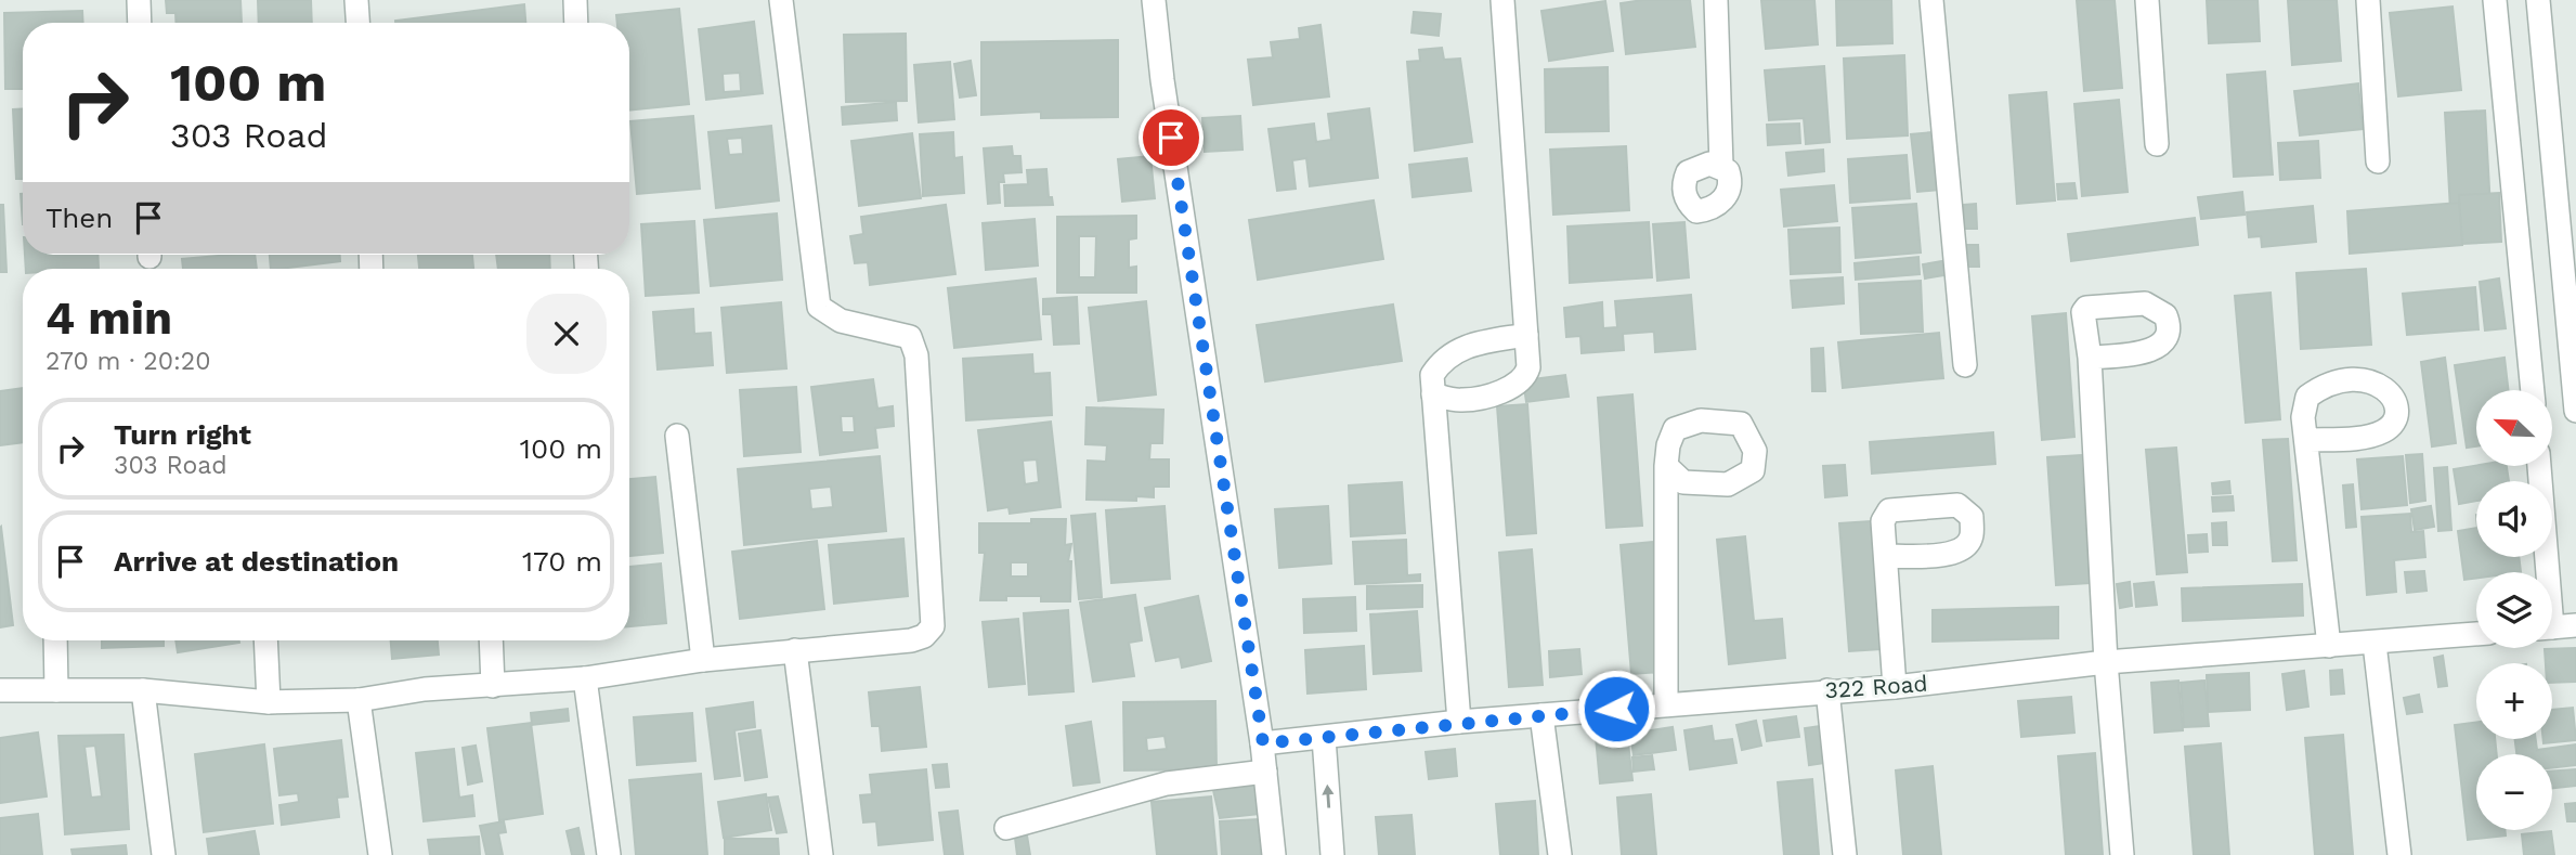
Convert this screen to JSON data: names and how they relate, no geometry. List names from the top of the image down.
{
  "streets": {
    "street": ["322 Road"]
  },
  "north": "top left",
  "page": {
    "turn": ["100 m", "303 Road"],
    "then": "Then",
    "heading": ["4 min", "270 m · 20:20"],
    "map_buttons": ["+", "−"],
    "list": [
      {
        "name": "Turn right",
        "note": "303 Road",
        "value": "100 m"
      },
      {
        "name": "Arrive at destination",
        "value": "170 m"
      }
    ]
  }
}
